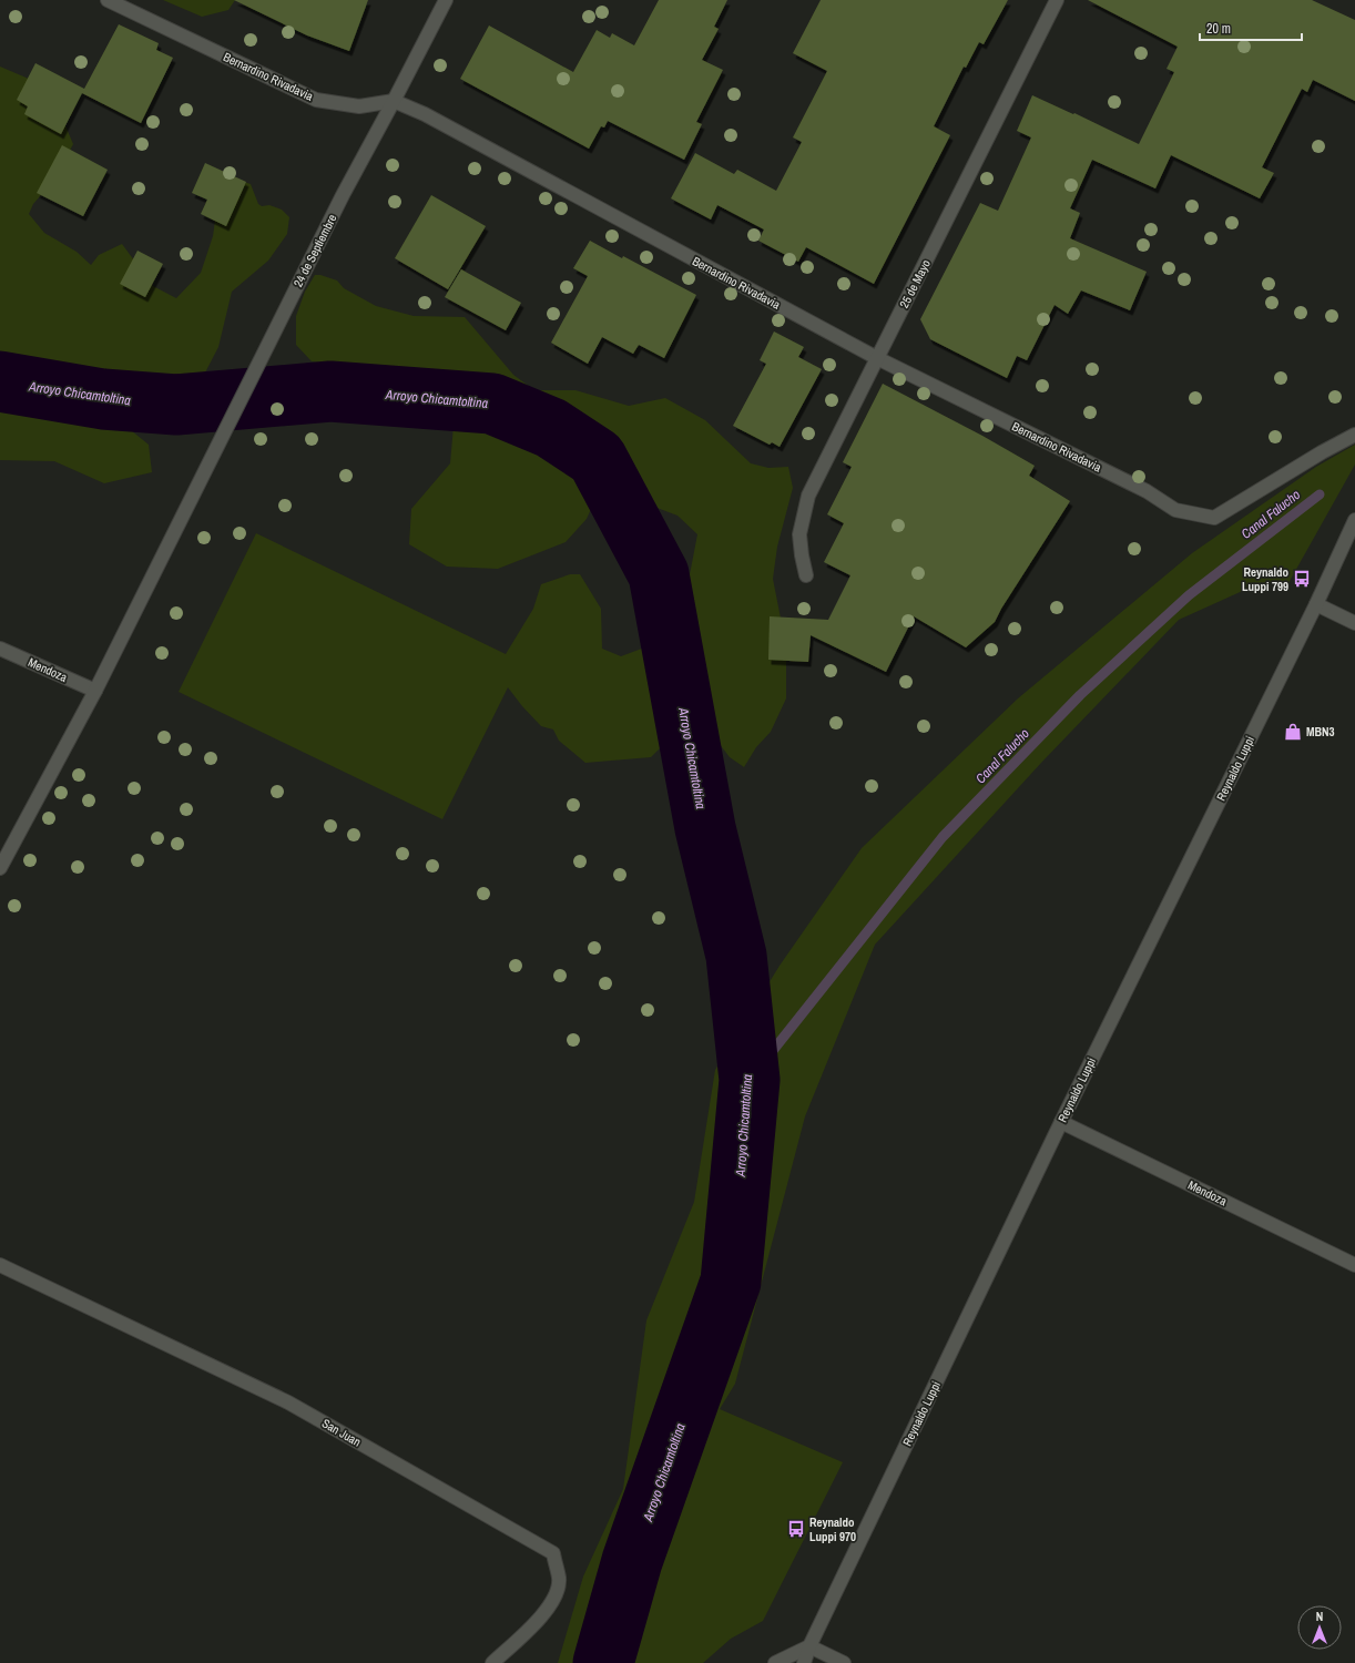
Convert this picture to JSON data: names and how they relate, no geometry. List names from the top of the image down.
{
  "streets": {
    "street": [
      "Bernardino Rivadavia",
      "24 de Septiembre",
      "25 de Mayo",
      "Mendoza",
      "Reynaldo Luppi",
      "San Juan"
    ]
  },
  "crossings": [
    ["Bernardino Rivadavia", "24 de Septiembre"],
    ["Bernardino Rivadavia", "25 de Mayo"],
    ["24 de Septiembre", "Mendoza"],
    ["Mendoza", "Reynaldo Luppi"]
  ],
  "water": ["Arroyo Chicamtoltina", "Canal Falucho"],
  "places": {
    "bus stop": ["Reynaldo Luppi 799", "Reynaldo Luppi 970"],
    "shop": ["MBN3"]
  },
  "scale_bar": "20 m",
  "north": "top"
}
